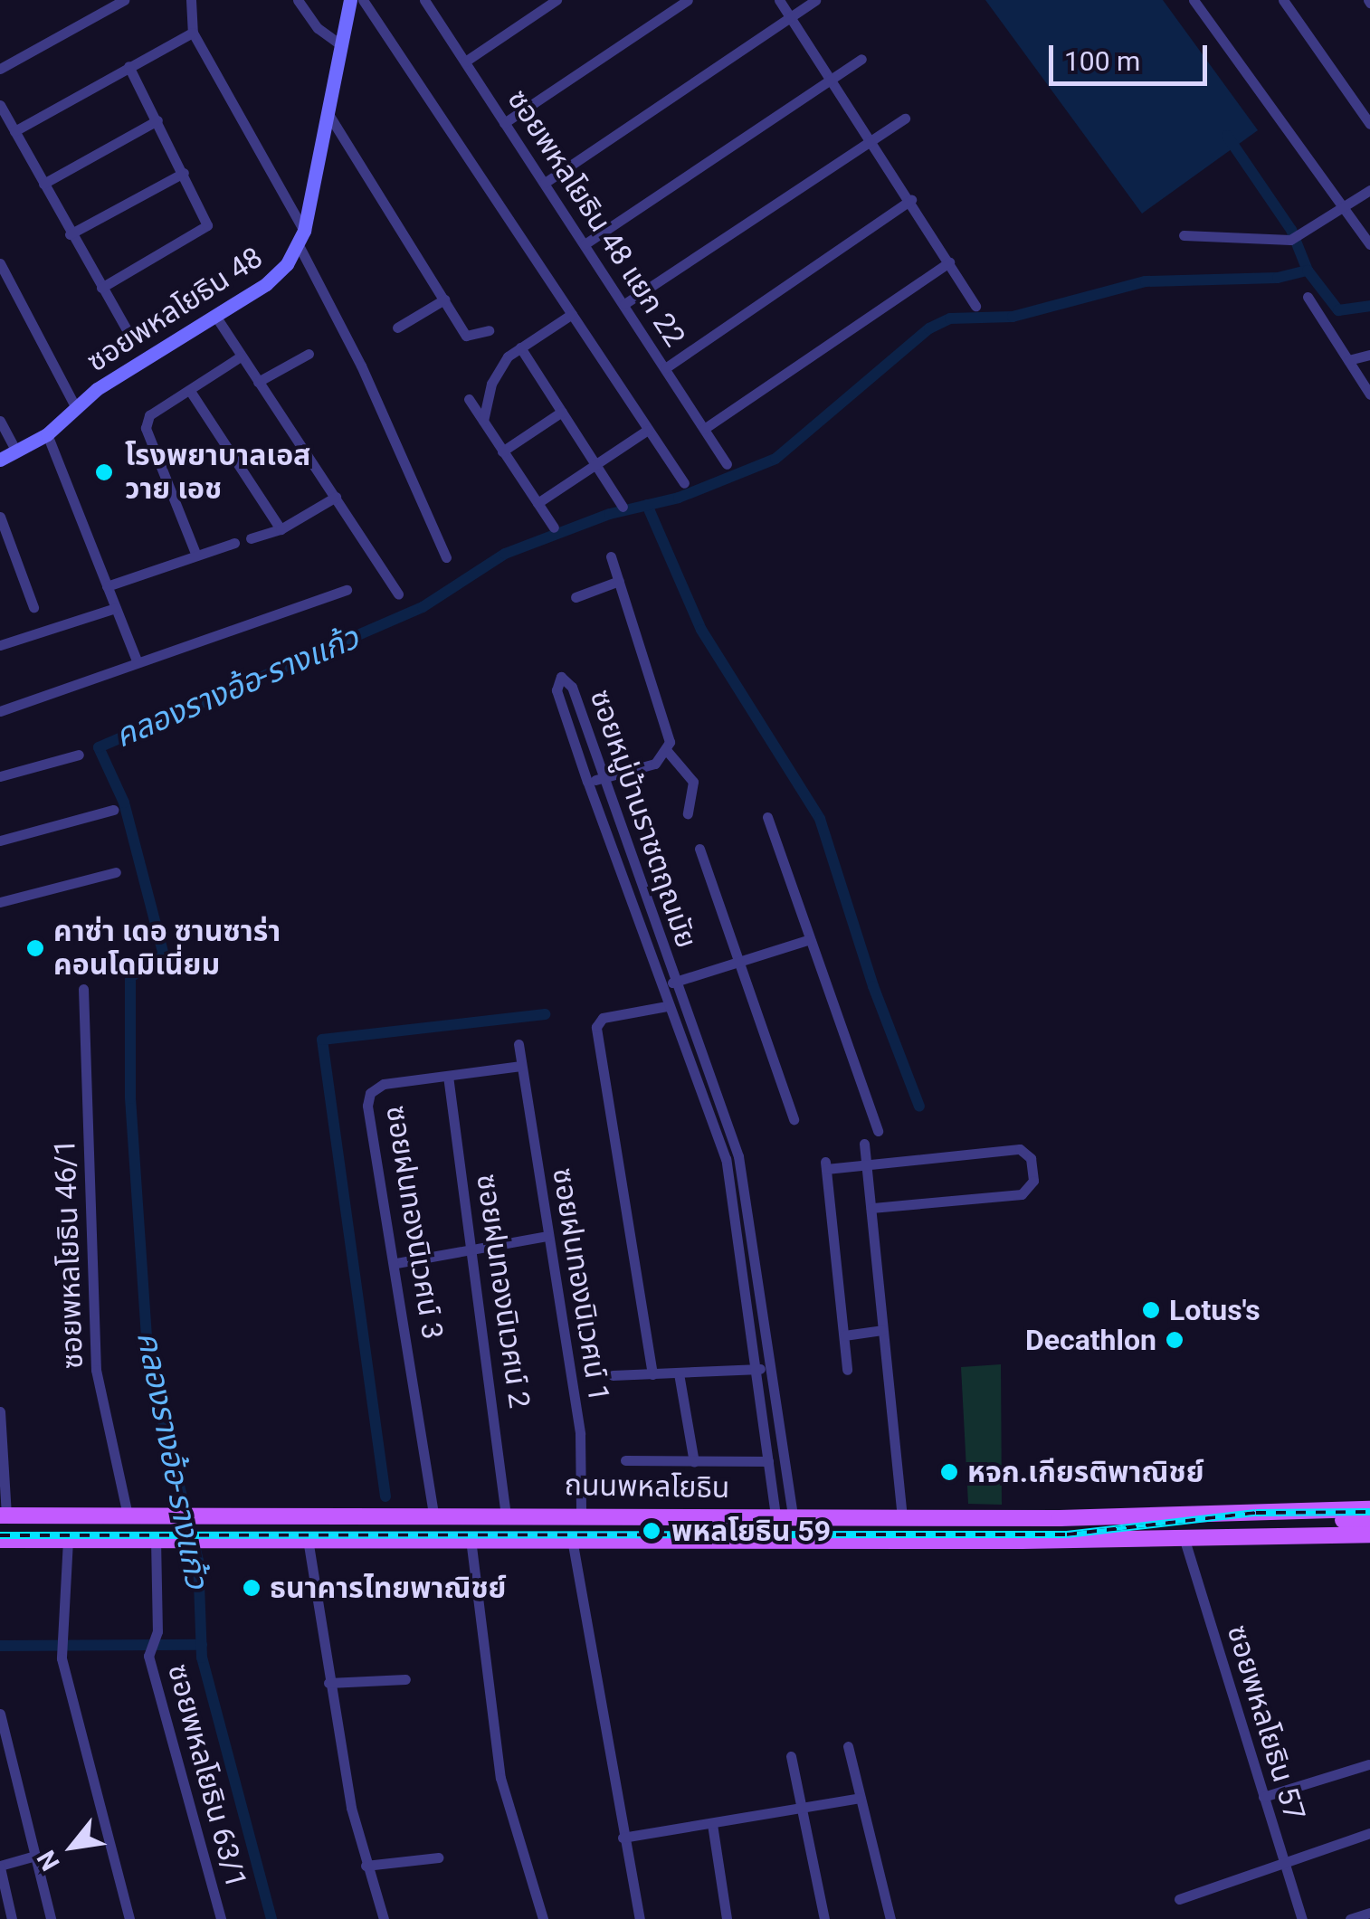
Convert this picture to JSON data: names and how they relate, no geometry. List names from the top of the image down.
{
  "streets": {
    "main road": ["ถนนพหลโยธิน"],
    "street": [
      "ซอยพหลโยธิน 48 แยก 22",
      "ซอยพหลโยธิน 48",
      "ซอยหมู่บ้านราชตฤณมัย",
      "ซอยฝนทองนิเวศน์ 3",
      "ซอยพหลโยธิน 46/1",
      "ซอยฝนทองนิเวศน์ 1",
      "ซอยฝนทองนิเวศน์ 2",
      "ซอยพหลโยธิน 57",
      "ซอยพหลโยธิน 63/1"
    ]
  },
  "crossings": [
    ["ซอยหมู่บ้านราชตฤณมัย", "ถนนพหลโยธิน"],
    ["ซอยฝนทองนิเวศน์ 3", "ซอยฝนทองนิเวศน์ 1"],
    ["ซอยฝนทองนิเวศน์ 3", "ซอยฝนทองนิเวศน์ 2"],
    ["ซอยฝนทองนิเวศน์ 3", "ถนนพหลโยธิน"],
    ["ซอยพหลโยธิน 46/1", "ถนนพหลโยธิน"],
    ["ซอยฝนทองนิเวศน์ 1", "ถนนพหลโยธิน"],
    ["ซอยฝนทองนิเวศน์ 2", "ถนนพหลโยธิน"],
    ["ถนนพหลโยธิน", "ซอยพหลโยธิน 57"],
    ["ถนนพหลโยธิน", "ซอยพหลโยธิน 63/1"]
  ],
  "water": ["คลองรางอ้อ-รางแก้ว"],
  "places": [
    "โรงพยาบาลเอส วาย เอช",
    "คาซ่า เดอ ซานซาร่า คอนโดมิเนี่ยม",
    "Lotus's",
    "Decathlon",
    "หจก.เกียรติพาณิชย์",
    "พหลโยธิน 59",
    "ธนาคารไทยพาณิชย์"
  ],
  "scale_bar": "100 m",
  "north": "bottom left"
}
